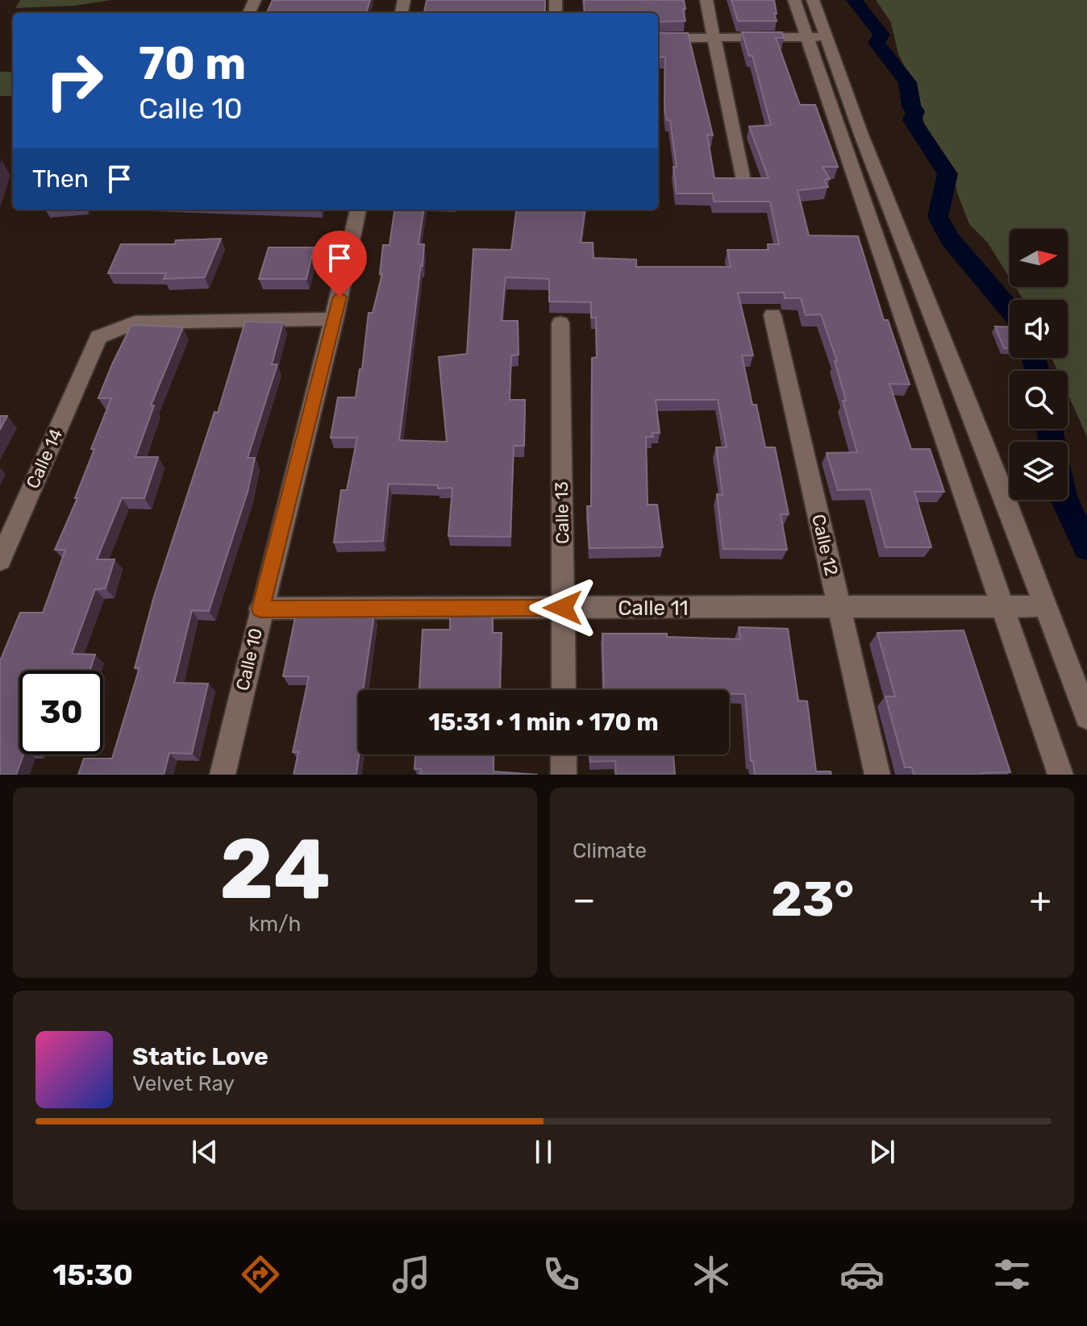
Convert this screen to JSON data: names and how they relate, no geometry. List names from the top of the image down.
{
  "streets": {
    "street": [
      "Calle 14",
      "Calle 13",
      "Calle 12",
      "Calle 11",
      "Calle 10"
    ]
  },
  "crossings": [
    ["Calle 14", "Calle 10"],
    ["Calle 13", "Calle 11"],
    ["Calle 12", "Calle 11"],
    ["Calle 11", "Calle 10"]
  ],
  "north": "right",
  "page": {
    "turn": ["70 m", "Calle 10"],
    "then": "Then",
    "limit": "30",
    "trip": "15:31 · 1 min · 170 m",
    "tile": [
      ["24", "km/h"],
      "Climate"
    ],
    "heat": ["−", "23°", "+"],
    "song": ["Static Love", "Velvet Ray"],
    "tabs": "15:30"
  }
}
